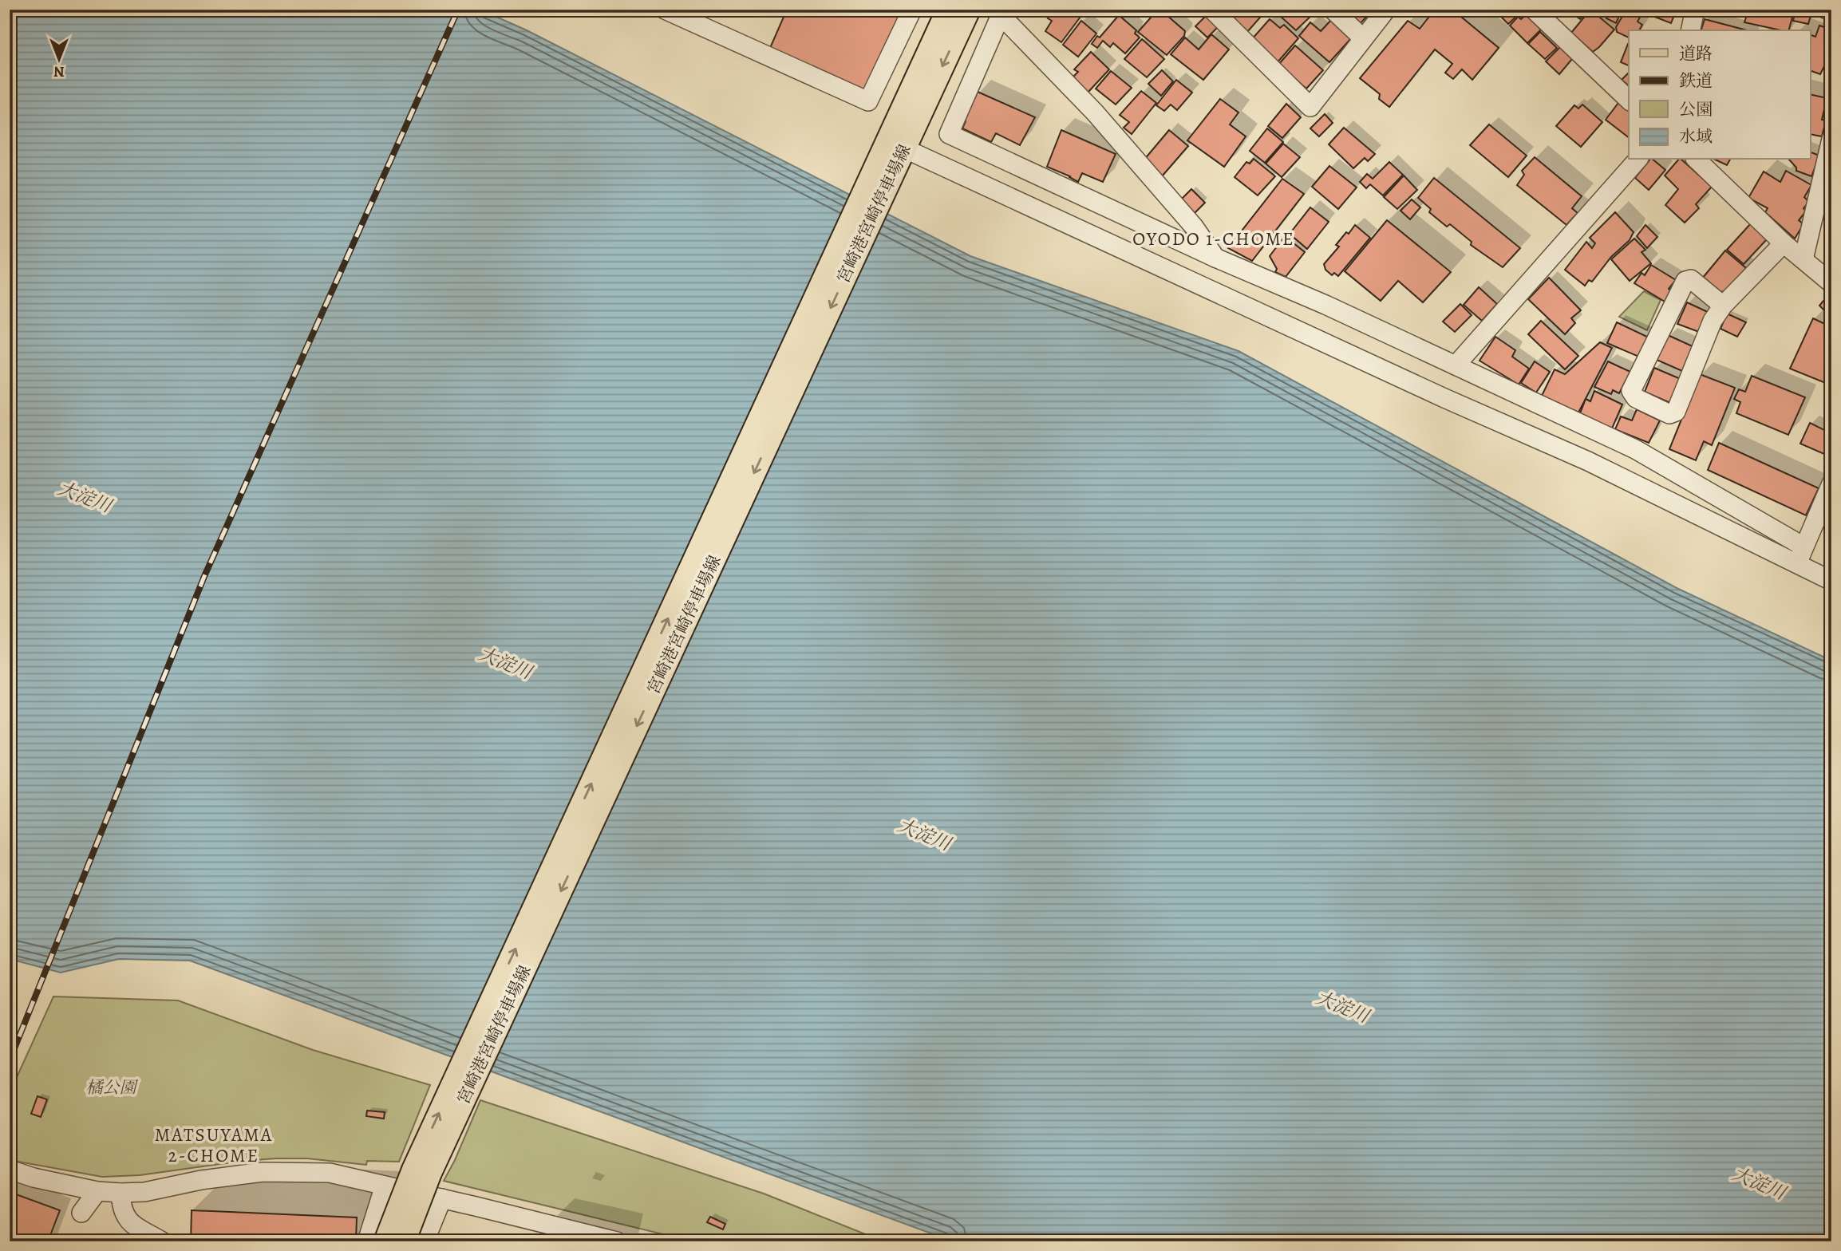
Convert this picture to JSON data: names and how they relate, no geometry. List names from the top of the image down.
{
  "streets": {
    "main road": ["宮崎港宮崎停車場線"]
  },
  "districts": ["OYODO 1-CHOME", "MATSUYAMA 2-CHOME"],
  "water": ["大淀川"],
  "parks": ["橘公園"],
  "legend": [
    "道路",
    "鉄道",
    "公園",
    "水域"
  ],
  "north": "bottom"
}
